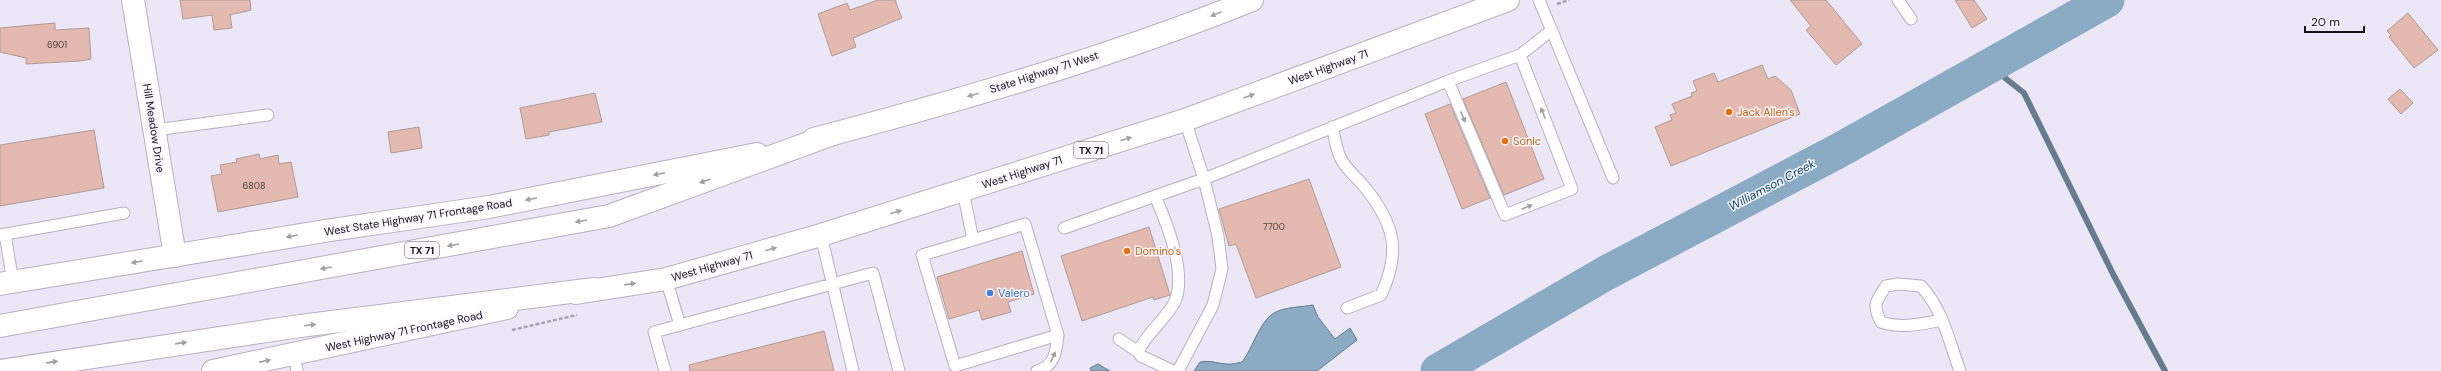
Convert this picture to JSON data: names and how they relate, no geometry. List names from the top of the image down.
{
  "streets": {
    "main road": [
      "West Highway 71",
      "State Highway 71 West",
      "Hill Meadow Drive",
      "TX 71",
      "West State Highway 71 Frontage Road",
      "West Highway 71 Frontage Road"
    ]
  },
  "crossings": [
    ["West Highway 71", "TX 71"],
    ["West Highway 71", "West Highway 71 Frontage Road"],
    ["State Highway 71 West", "TX 71"],
    ["State Highway 71 West", "West State Highway 71 Frontage Road"],
    ["Hill Meadow Drive", "West State Highway 71 Frontage Road"],
    ["TX 71", "West State Highway 71 Frontage Road"],
    ["TX 71", "West Highway 71 Frontage Road"]
  ],
  "one_way": ["West Highway 71", "State Highway 71 West"],
  "water": ["Williamson Creek"],
  "places": [
    "Jack Allen's",
    "Sonic",
    "Domino's",
    "Valero"
  ],
  "house_numbers": ["6901", "6808", "7700"],
  "scale_bar": "20 m"
}
